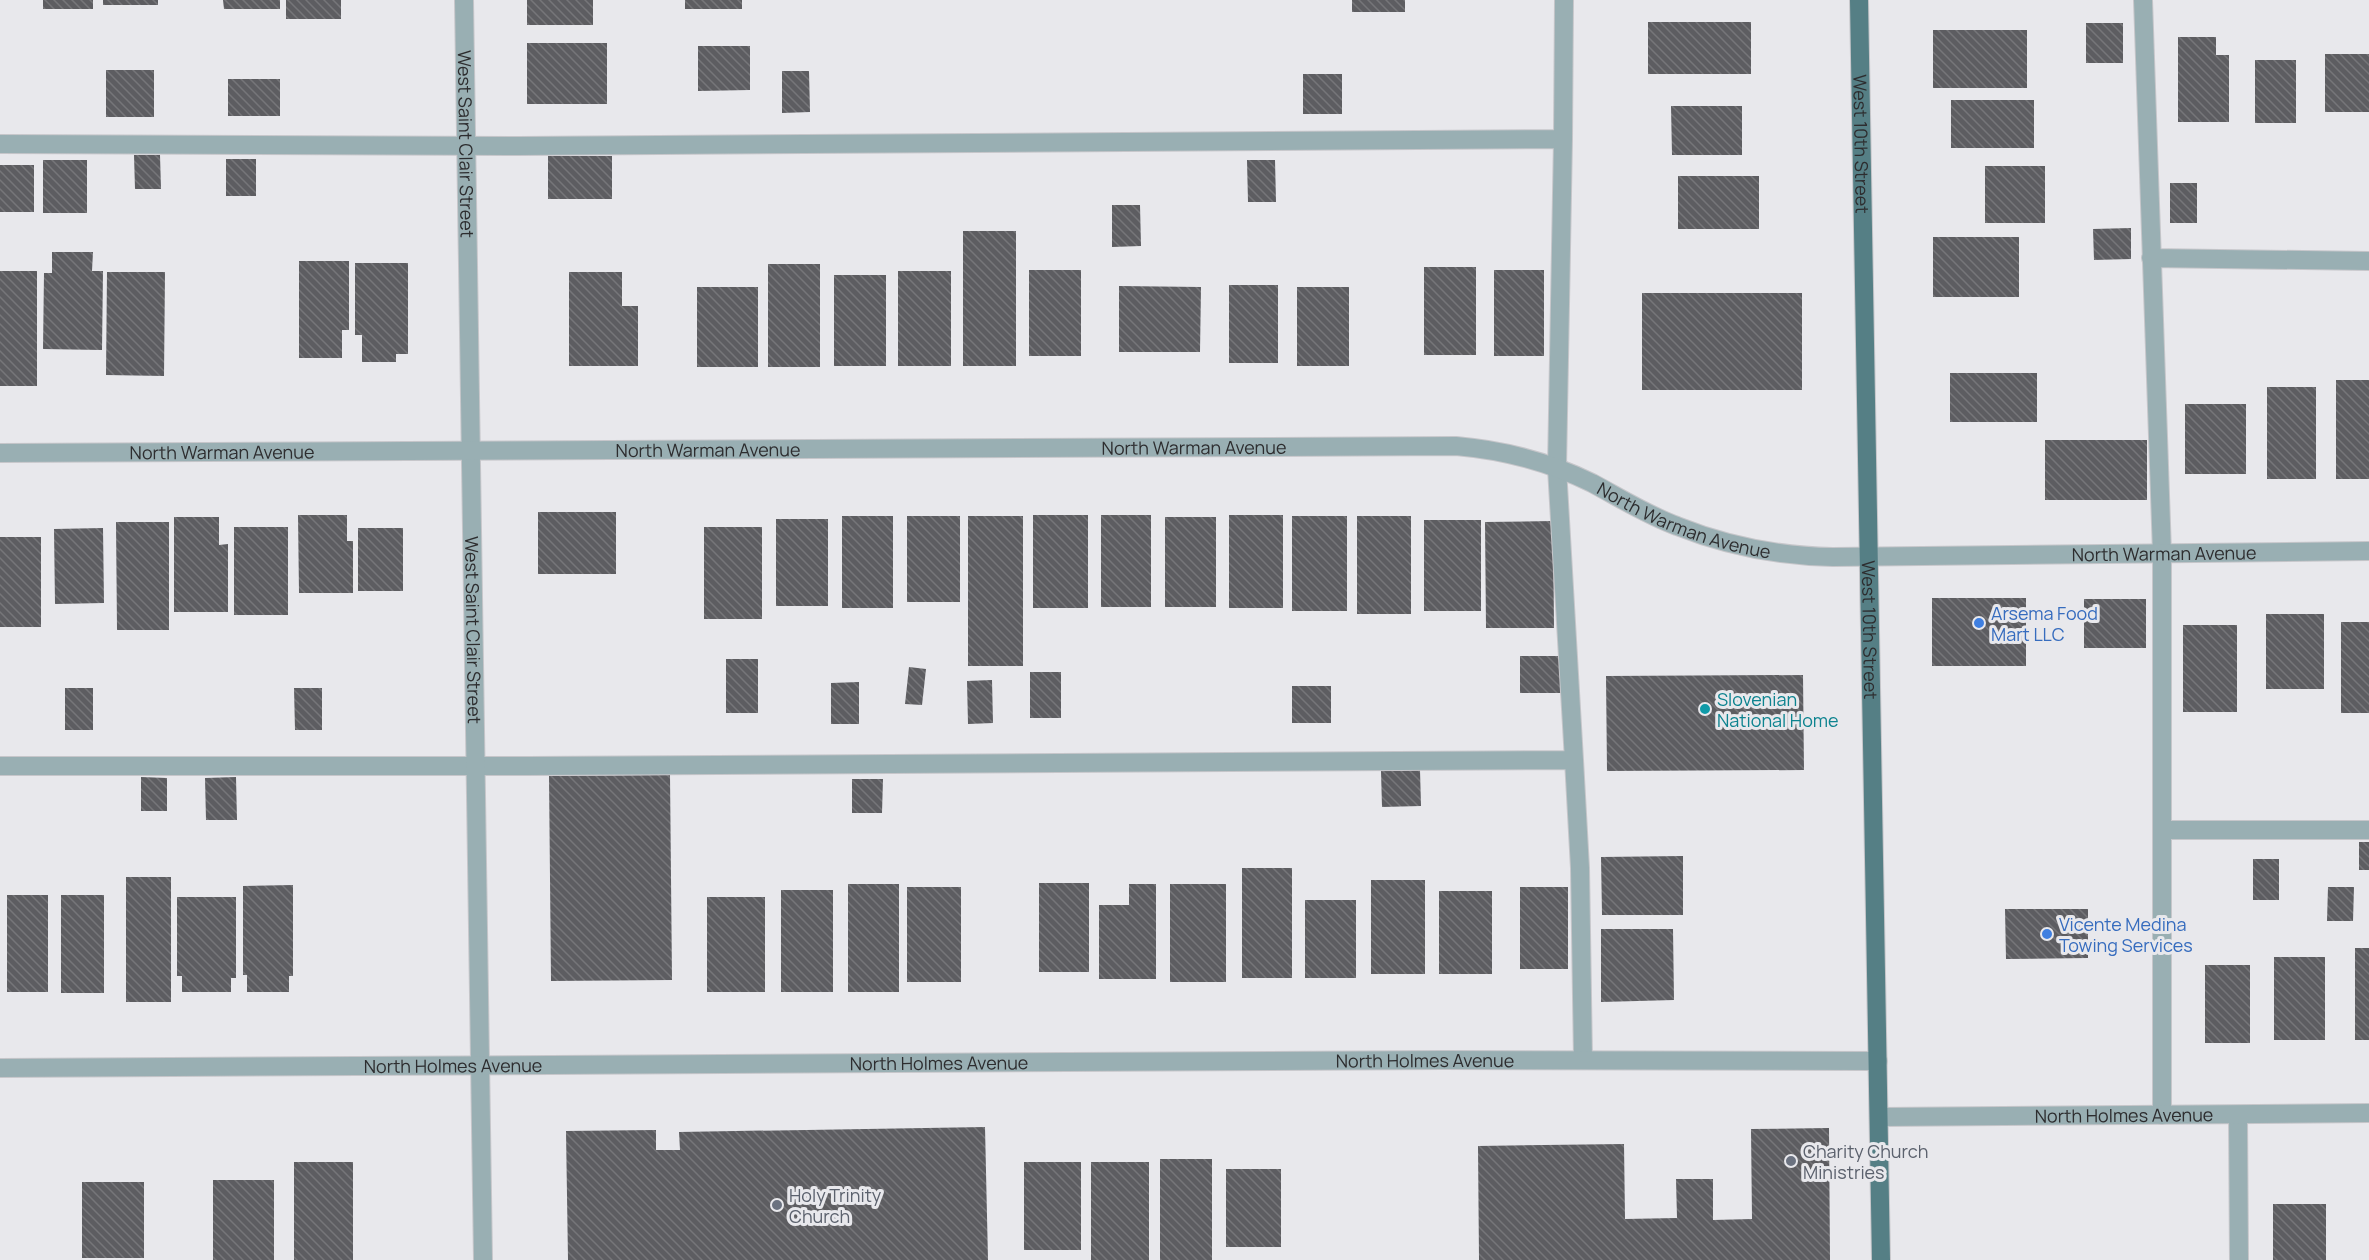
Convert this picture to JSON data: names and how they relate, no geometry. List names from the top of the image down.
{
  "streets": {
    "main road": ["West 10th Street"],
    "street": ["West Saint Clair Street", "North Warman Avenue", "North Holmes Avenue"]
  },
  "crossings": [
    ["West Saint Clair Street", "North Warman Avenue"],
    ["West Saint Clair Street", "North Holmes Avenue"],
    ["West 10th Street", "North Warman Avenue"],
    ["West 10th Street", "North Holmes Avenue"]
  ],
  "places": [
    "Arsema Food Mart LLC",
    "Slovenian National Home",
    "Vicente Medina Towing Services",
    "Charity Church Ministries",
    "Holy Trinity Church"
  ]
}
